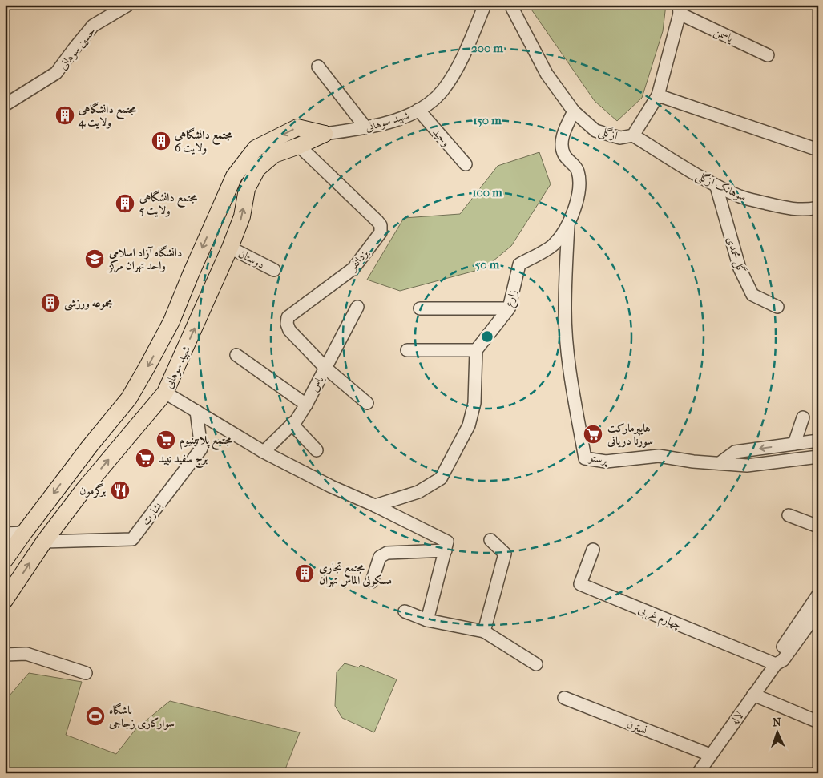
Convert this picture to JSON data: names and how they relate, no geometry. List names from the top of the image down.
{
  "streets": {
    "main road": ["شهید سوهانی"],
    "street": [
      "یاسمن",
      "حسین سوهانی",
      "ازگلی",
      "وحید",
      "سوهانک ازگلی",
      "گل محمدی",
      "دوستان",
      "یزدانفر",
      "زارع",
      "یاس",
      "پرستو",
      "بشارت",
      "چهارم غربی",
      "لاله",
      "نسترن"
    ]
  },
  "crossings": [
    ["یاسمن", "ازگلی"],
    ["شهید سوهانی", "وحید"],
    ["شهید سوهانی", "دوستان"],
    ["شهید سوهانی", "یزدانفر"],
    ["شهید سوهانی", "بشارت"],
    ["ازگلی", "سوهانک ازگلی"],
    ["ازگلی", "زارع"],
    ["سوهانک ازگلی", "گل محمدی"],
    ["یزدانفر", "یاس"],
    ["زارع", "پرستو"],
    ["چهارم غربی", "لاله"],
    ["لاله", "نسترن"]
  ],
  "places": {
    "building": [
      "مجتمع دانشگاهی ولایت 4",
      "مجتمع دانشگاهی ولایت 6",
      "مجتمع دانشگاهی ولایت 5",
      "مجموعه ورزشی",
      "مجتمع تجاری مسکونی الماس تهران"
    ],
    "school or university": ["دانشگاه آزاد اسلامی واحد تهران مرکز"],
    "supermarket": ["هایپرمارکت سورنا دریانی", "مجتمع پلاتینیوم", "برج سفید نبید"],
    "restaurant": ["برگرمون"],
    "sports": ["باشگاه سواركاری زجاجی"]
  },
  "north": "top",
  "rings": [
    "200 m",
    "150 m",
    "100 m",
    "50 m"
  ]
}
